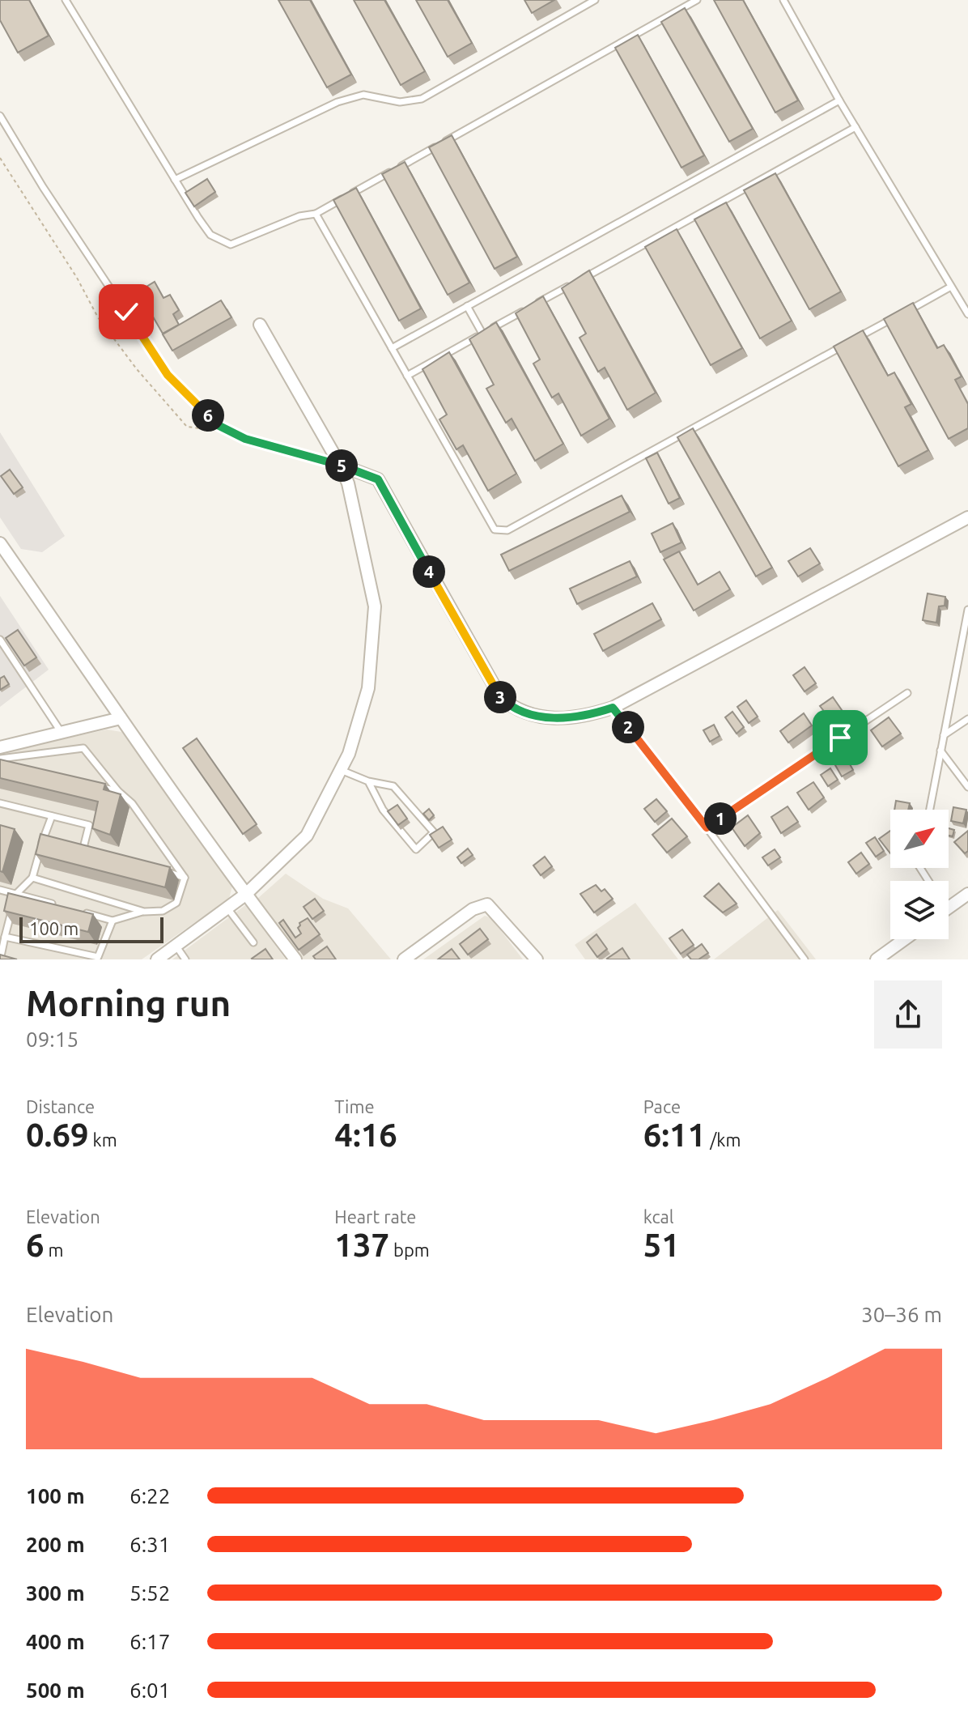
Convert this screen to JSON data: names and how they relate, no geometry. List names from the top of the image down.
{
  "scale_bar": "100 m",
  "north": "top right",
  "page": {
    "pins": [
      "6",
      "5",
      "4",
      "3",
      "2",
      "1"
    ],
    "scale": "100 m",
    "heading": ["Morning run", "09:15"],
    "stats": [
      ["Distance", "0.69 km"],
      ["Time", "4:16"],
      ["Pace", "6:11 /km"],
      ["Elevation", "6 m"],
      ["Heart rate", "137 bpm"],
      ["kcal", "51"]
    ],
    "chart": ["Elevation", "30–36 m"],
    "list": [
      {
        "name": "100 m",
        "note": "6:22"
      },
      {
        "name": "200 m",
        "note": "6:31"
      },
      {
        "name": "300 m",
        "note": "5:52"
      },
      {
        "name": "400 m",
        "note": "6:17"
      },
      {
        "name": "500 m",
        "note": "6:01"
      }
    ]
  }
}
